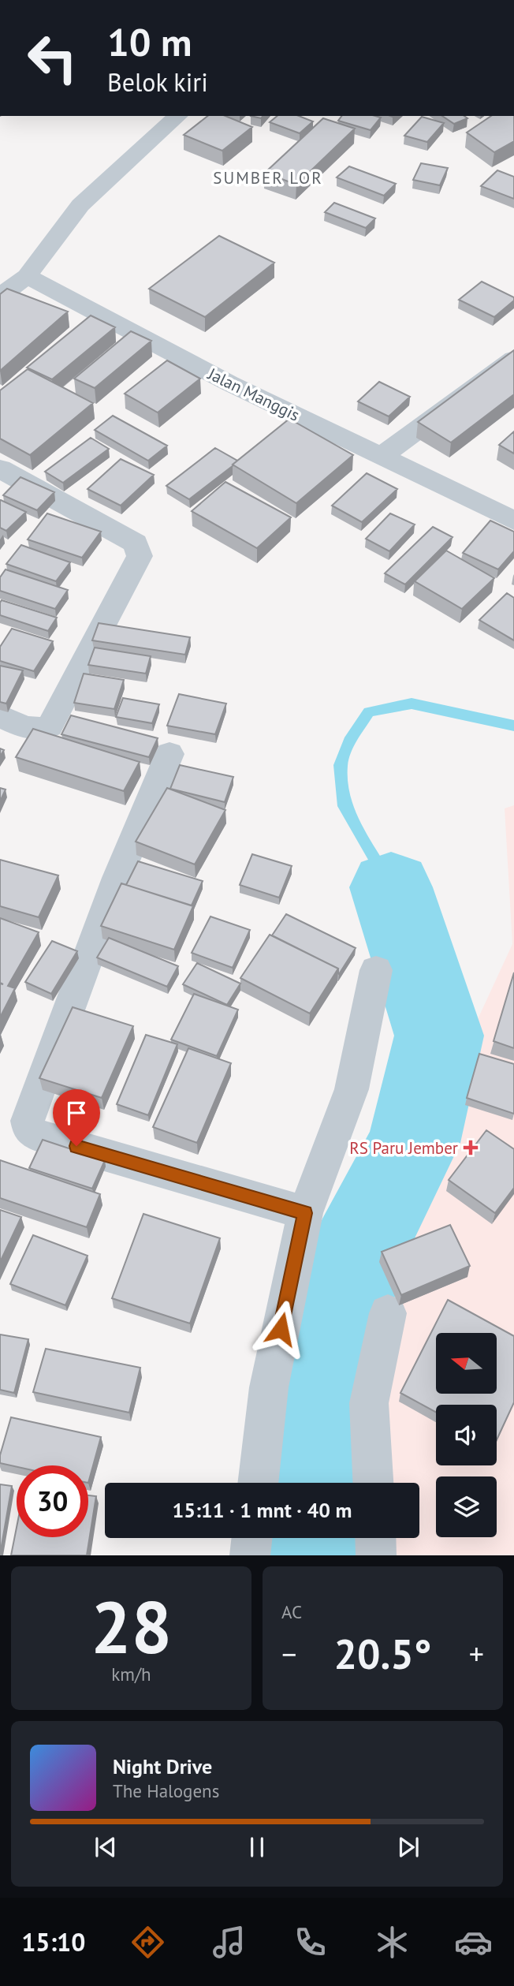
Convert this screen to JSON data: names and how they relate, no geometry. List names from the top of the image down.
{
  "streets": {
    "street": ["Jalan Manggis"]
  },
  "districts": ["SUMBER LOR"],
  "places": {
    "health": ["RS Paru Jember"]
  },
  "north": "left",
  "page": {
    "turn": ["10 m", "Belok kiri"],
    "limit": "30",
    "trip": "15:11 · 1 mnt · 40 m",
    "tile": [
      ["28", "km/h"],
      "AC"
    ],
    "heat": ["−", "20.5°", "+"],
    "song": ["Night Drive", "The Halogens"],
    "tabs": "15:10"
  }
}
